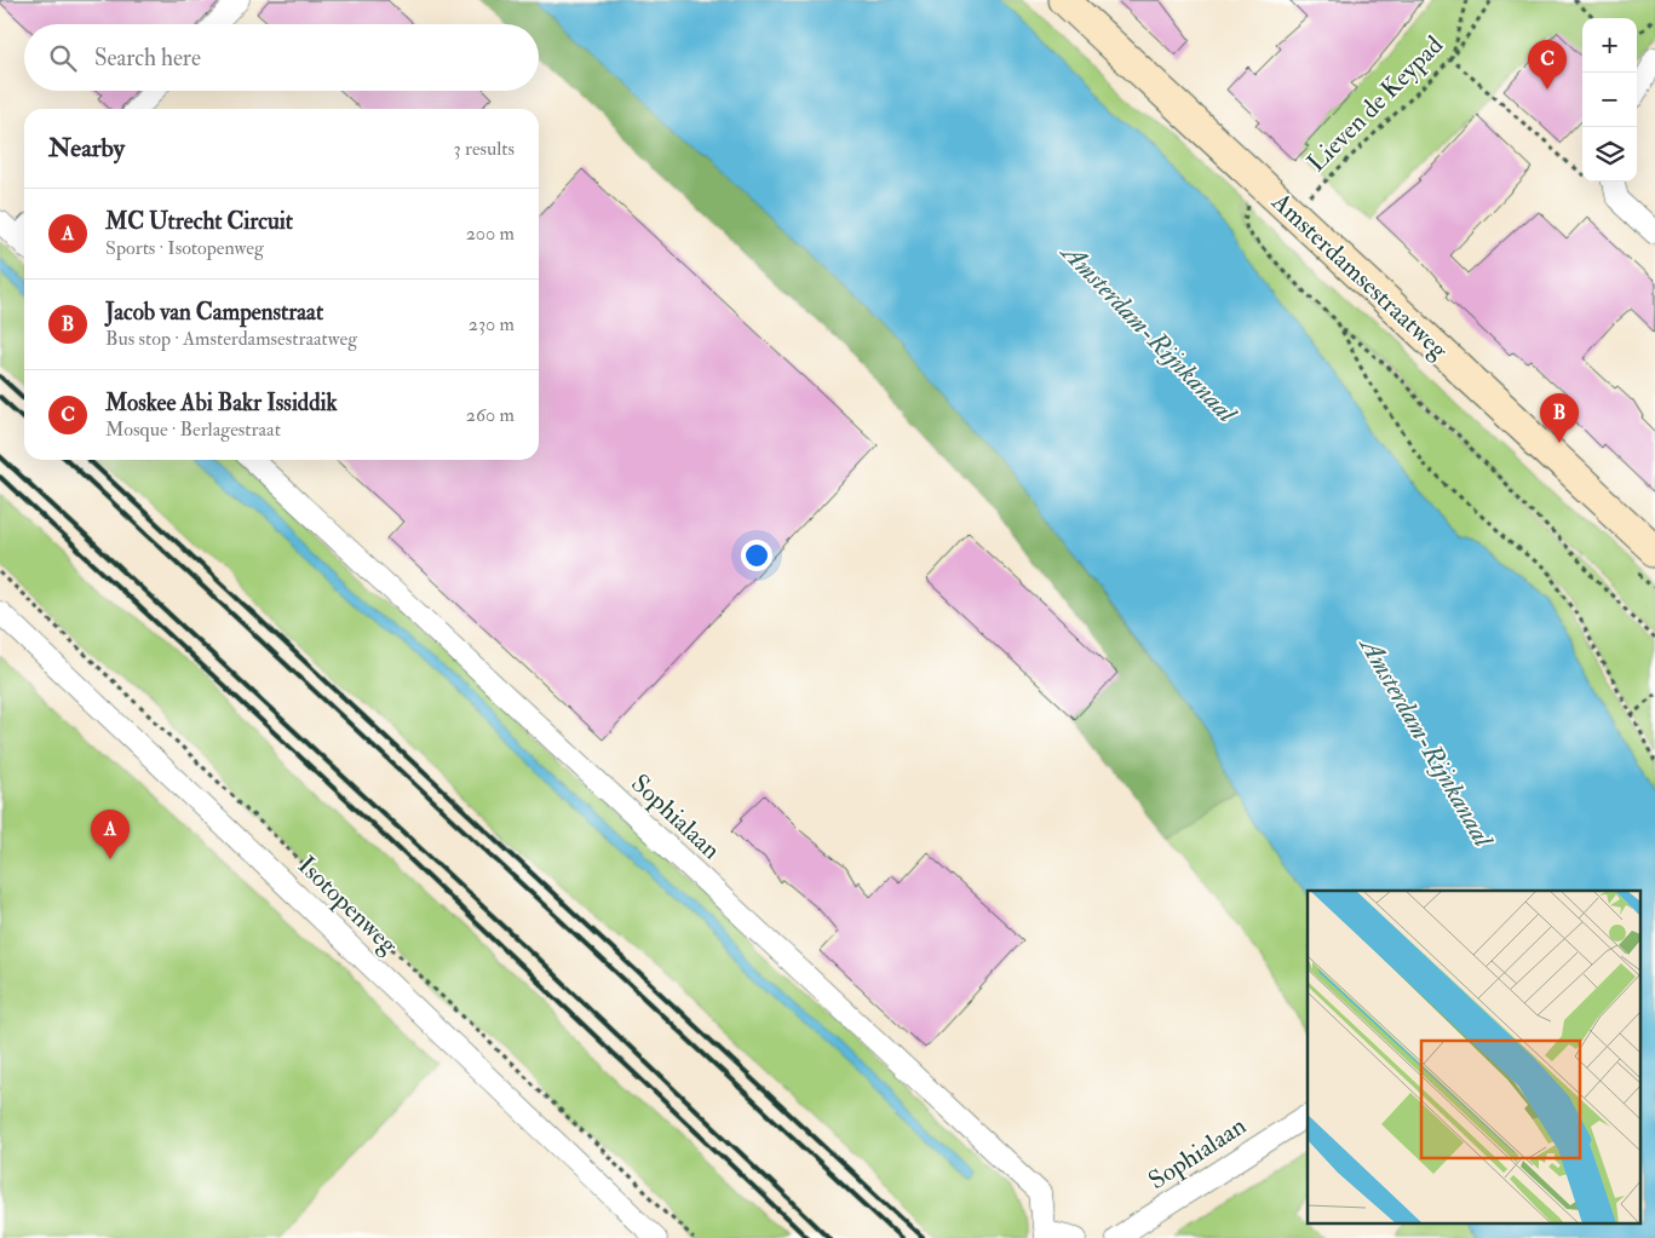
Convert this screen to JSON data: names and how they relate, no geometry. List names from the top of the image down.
{
  "streets": {
    "main road": ["Amsterdamsestraatweg"],
    "street": ["Sophialaan", "Isotopenweg"],
    "path": ["Lieven de Keypad"]
  },
  "crossings": [
    ["Lieven de Keypad", "Amsterdamsestraatweg"]
  ],
  "water": ["Amsterdam-Rijnkanaal"],
  "page": {
    "map_buttons": ["+", "−"],
    "search": "Search here",
    "pins": ["C", "B", "A"],
    "heading": ["Nearby", "3 results"],
    "list": [
      {
        "mark": "A",
        "name": "MC Utrecht Circuit",
        "note": "Sports · Isotopenweg",
        "value": "200 m"
      },
      {
        "mark": "B",
        "name": "Jacob van Campenstraat",
        "note": "Bus stop · Amsterdamsestraatweg",
        "value": "230 m"
      },
      {
        "mark": "C",
        "name": "Moskee Abi Bakr Issiddik",
        "note": "Mosque · Berlagestraat",
        "value": "260 m"
      }
    ]
  }
}
